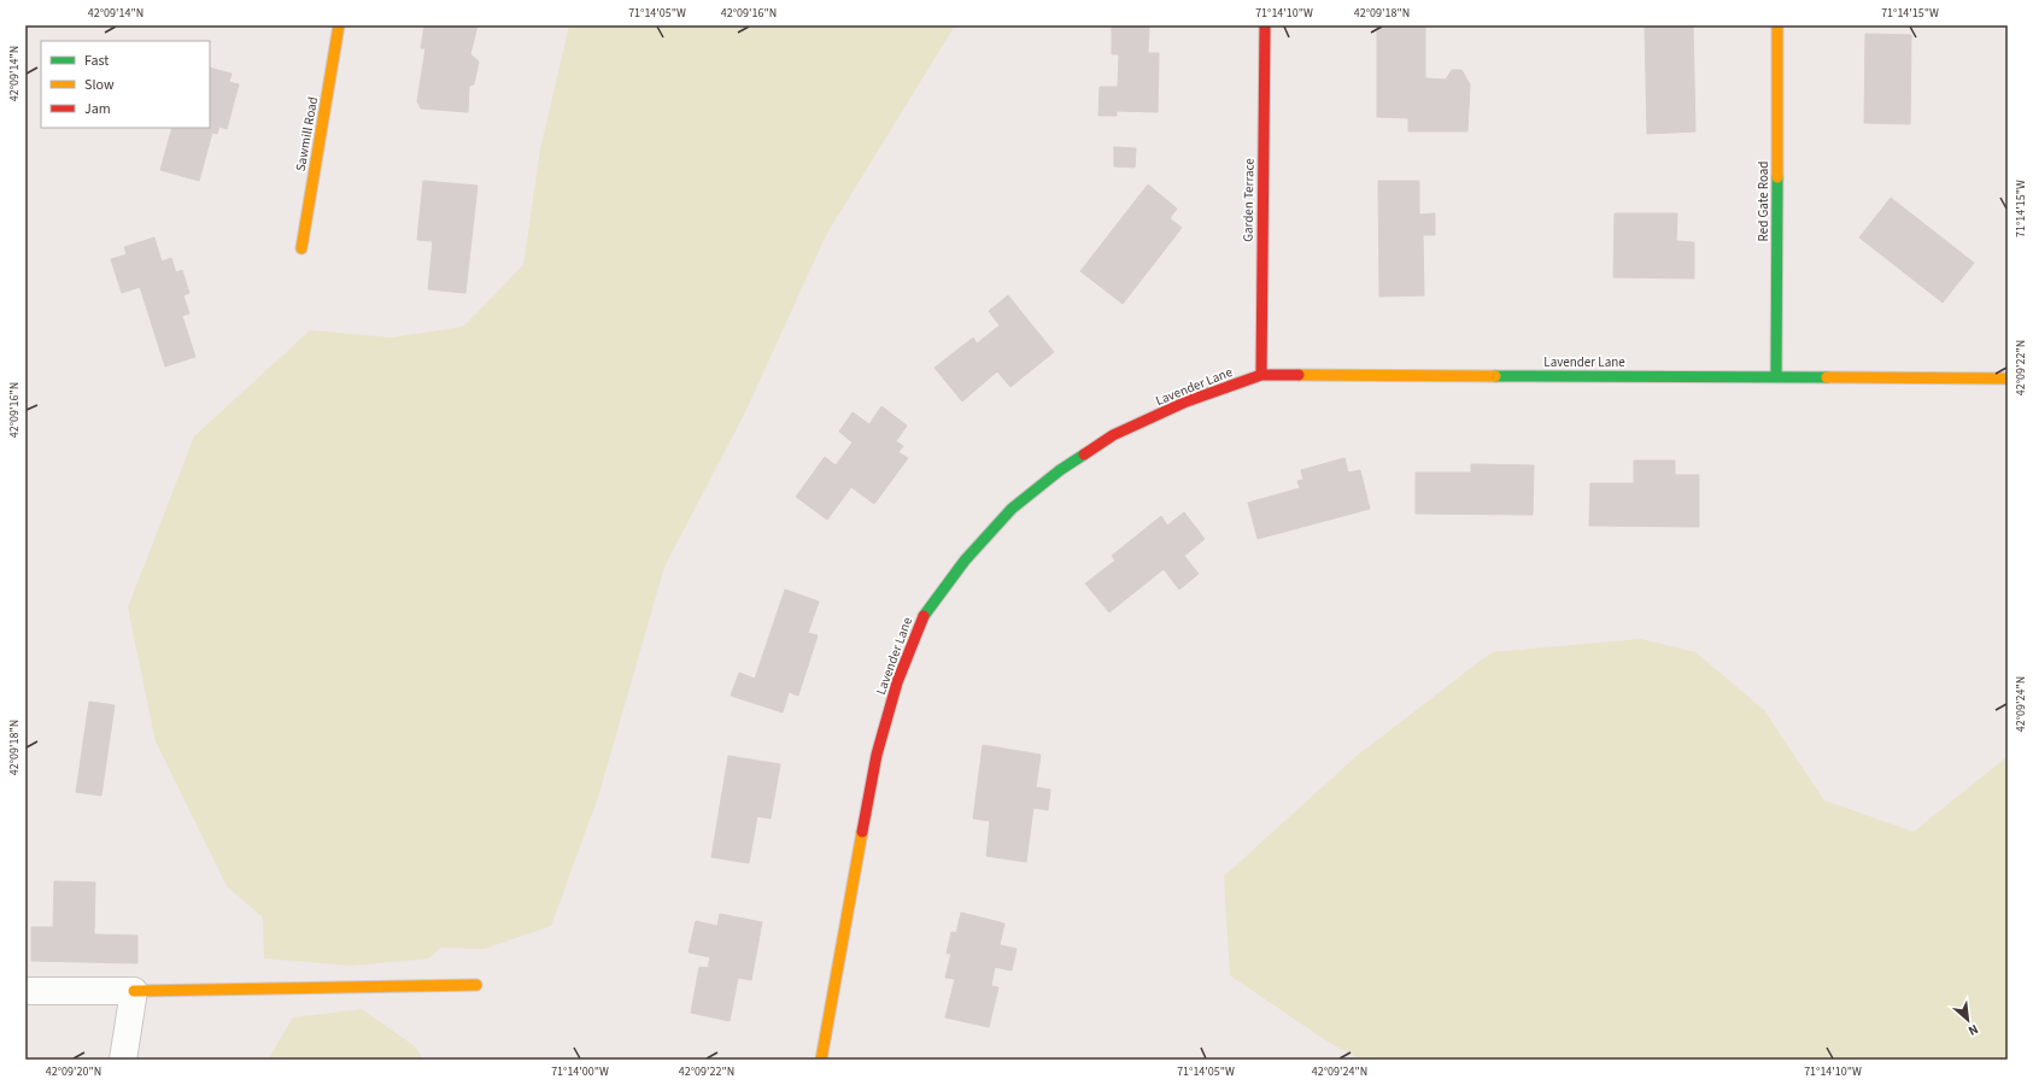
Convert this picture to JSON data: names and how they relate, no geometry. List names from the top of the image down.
{
  "streets": {
    "street": [
      "Sawmill Road",
      "Garden Terrace",
      "Red Gate Road",
      "Lavender Lane"
    ]
  },
  "crossings": [
    ["Garden Terrace", "Lavender Lane"],
    ["Red Gate Road", "Lavender Lane"]
  ],
  "legend": ["Fast", "Slow", "Jam"],
  "north": "bottom right",
  "coordinates": [
    "42°09'14\"N",
    "71°14'05\"W",
    "42°09'16\"N",
    "71°14'10\"W",
    "42°09'18\"N",
    "71°14'15\"W",
    "42°09'22\"N",
    "42°09'24\"N",
    "42°09'20\"N",
    "71°14'00\"W"
  ]
}
